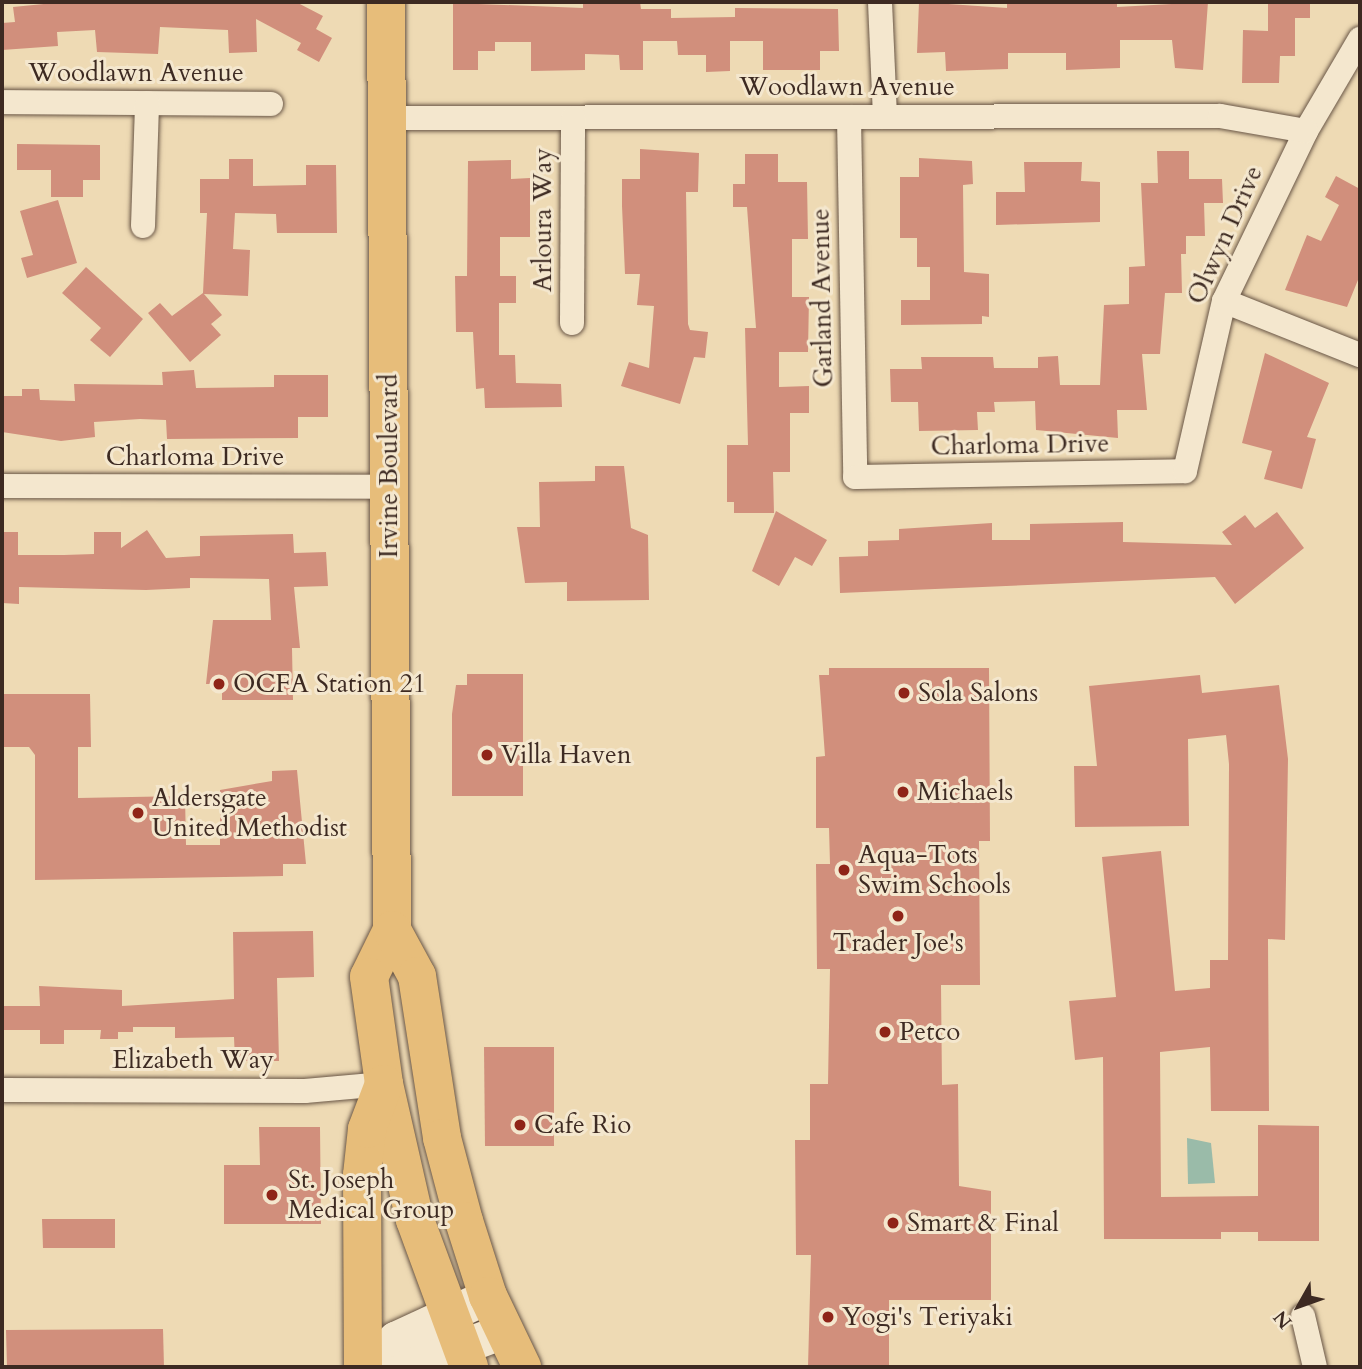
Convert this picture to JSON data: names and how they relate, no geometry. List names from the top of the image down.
{
  "streets": {
    "main road": ["Irvine Boulevard"],
    "street": [
      "Woodlawn Avenue",
      "Arloura Way",
      "Olwyn Drive",
      "Garland Avenue",
      "Charloma Drive",
      "Elizabeth Way"
    ]
  },
  "crossings": [
    ["Woodlawn Avenue", "Arloura Way"],
    ["Woodlawn Avenue", "Olwyn Drive"],
    ["Woodlawn Avenue", "Garland Avenue"],
    ["Woodlawn Avenue", "Irvine Boulevard"],
    ["Olwyn Drive", "Charloma Drive"],
    ["Garland Avenue", "Charloma Drive"],
    ["Charloma Drive", "Irvine Boulevard"],
    ["Irvine Boulevard", "Elizabeth Way"]
  ],
  "places": [
    "OCFA Station 21",
    "Sola Salons",
    "Villa Haven",
    "Michaels",
    "Aldersgate United Methodist",
    "Aqua-Tots Swim Schools",
    "Trader Joe's",
    "Petco",
    "Cafe Rio",
    "St. Joseph Medical Group",
    "Smart & Final",
    "Yogi's Teriyaki"
  ],
  "north": "bottom left"
}
